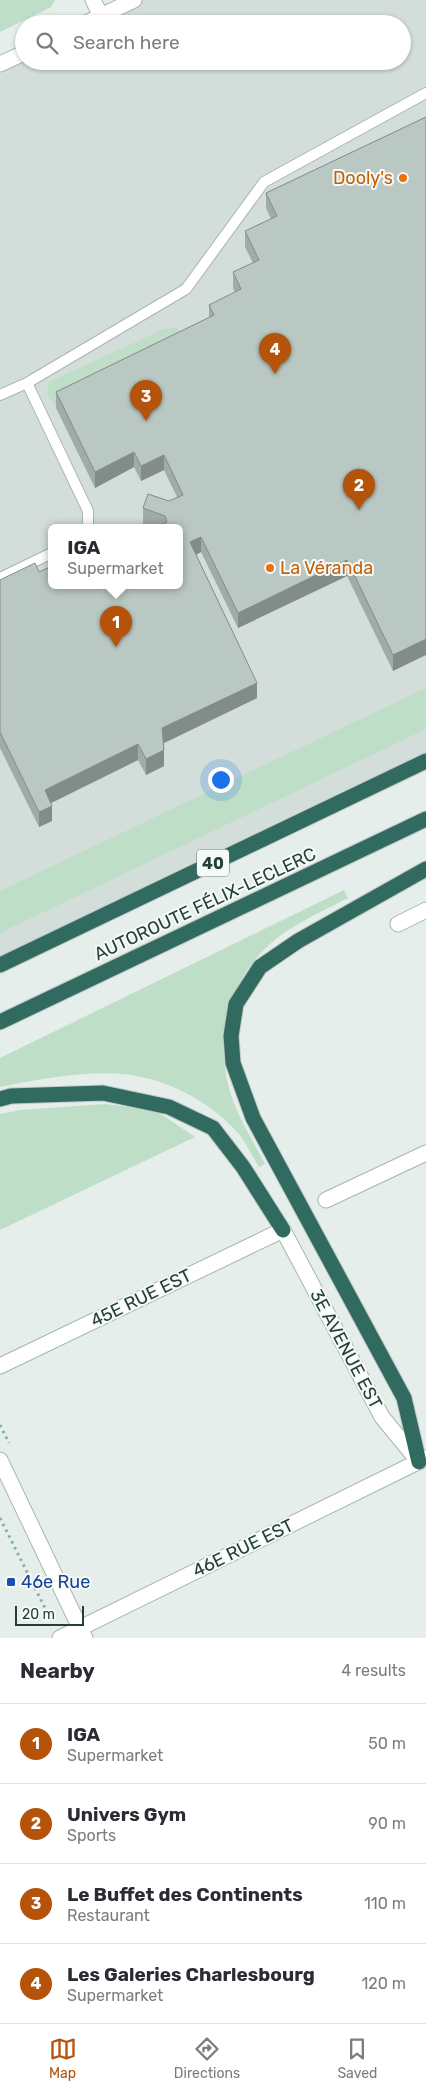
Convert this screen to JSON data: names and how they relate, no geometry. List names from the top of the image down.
{
  "streets": {
    "highway": ["40", "AUTOROUTE FÉLIX-LECLERC"],
    "street": ["45E RUE EST", "3E AVENUE EST", "46E RUE EST"]
  },
  "crossings": [
    ["45E RUE EST", "3E AVENUE EST"],
    ["3E AVENUE EST", "46E RUE EST"]
  ],
  "places": {
    "other": ["Dooly's", "La Véranda"],
    "transit": ["46e Rue"]
  },
  "scale_bar": "20 m",
  "page": {
    "search": "Search here",
    "pins": [
      "4",
      "3",
      "2",
      "1"
    ],
    "popup": ["IGA", "Supermarket"],
    "scale": "20 m",
    "heading": ["Nearby", "4 results"],
    "list": [
      {
        "mark": "1",
        "name": "IGA",
        "note": "Supermarket",
        "value": "50 m"
      },
      {
        "mark": "2",
        "name": "Univers Gym",
        "note": "Sports",
        "value": "90 m"
      },
      {
        "mark": "3",
        "name": "Le Buffet des Continents",
        "note": "Restaurant",
        "value": "110 m"
      },
      {
        "mark": "4",
        "name": "Les Galeries Charlesbourg",
        "note": "Supermarket",
        "value": "120 m"
      }
    ],
    "nav": ["Map", "Directions", "Saved"]
  }
}
